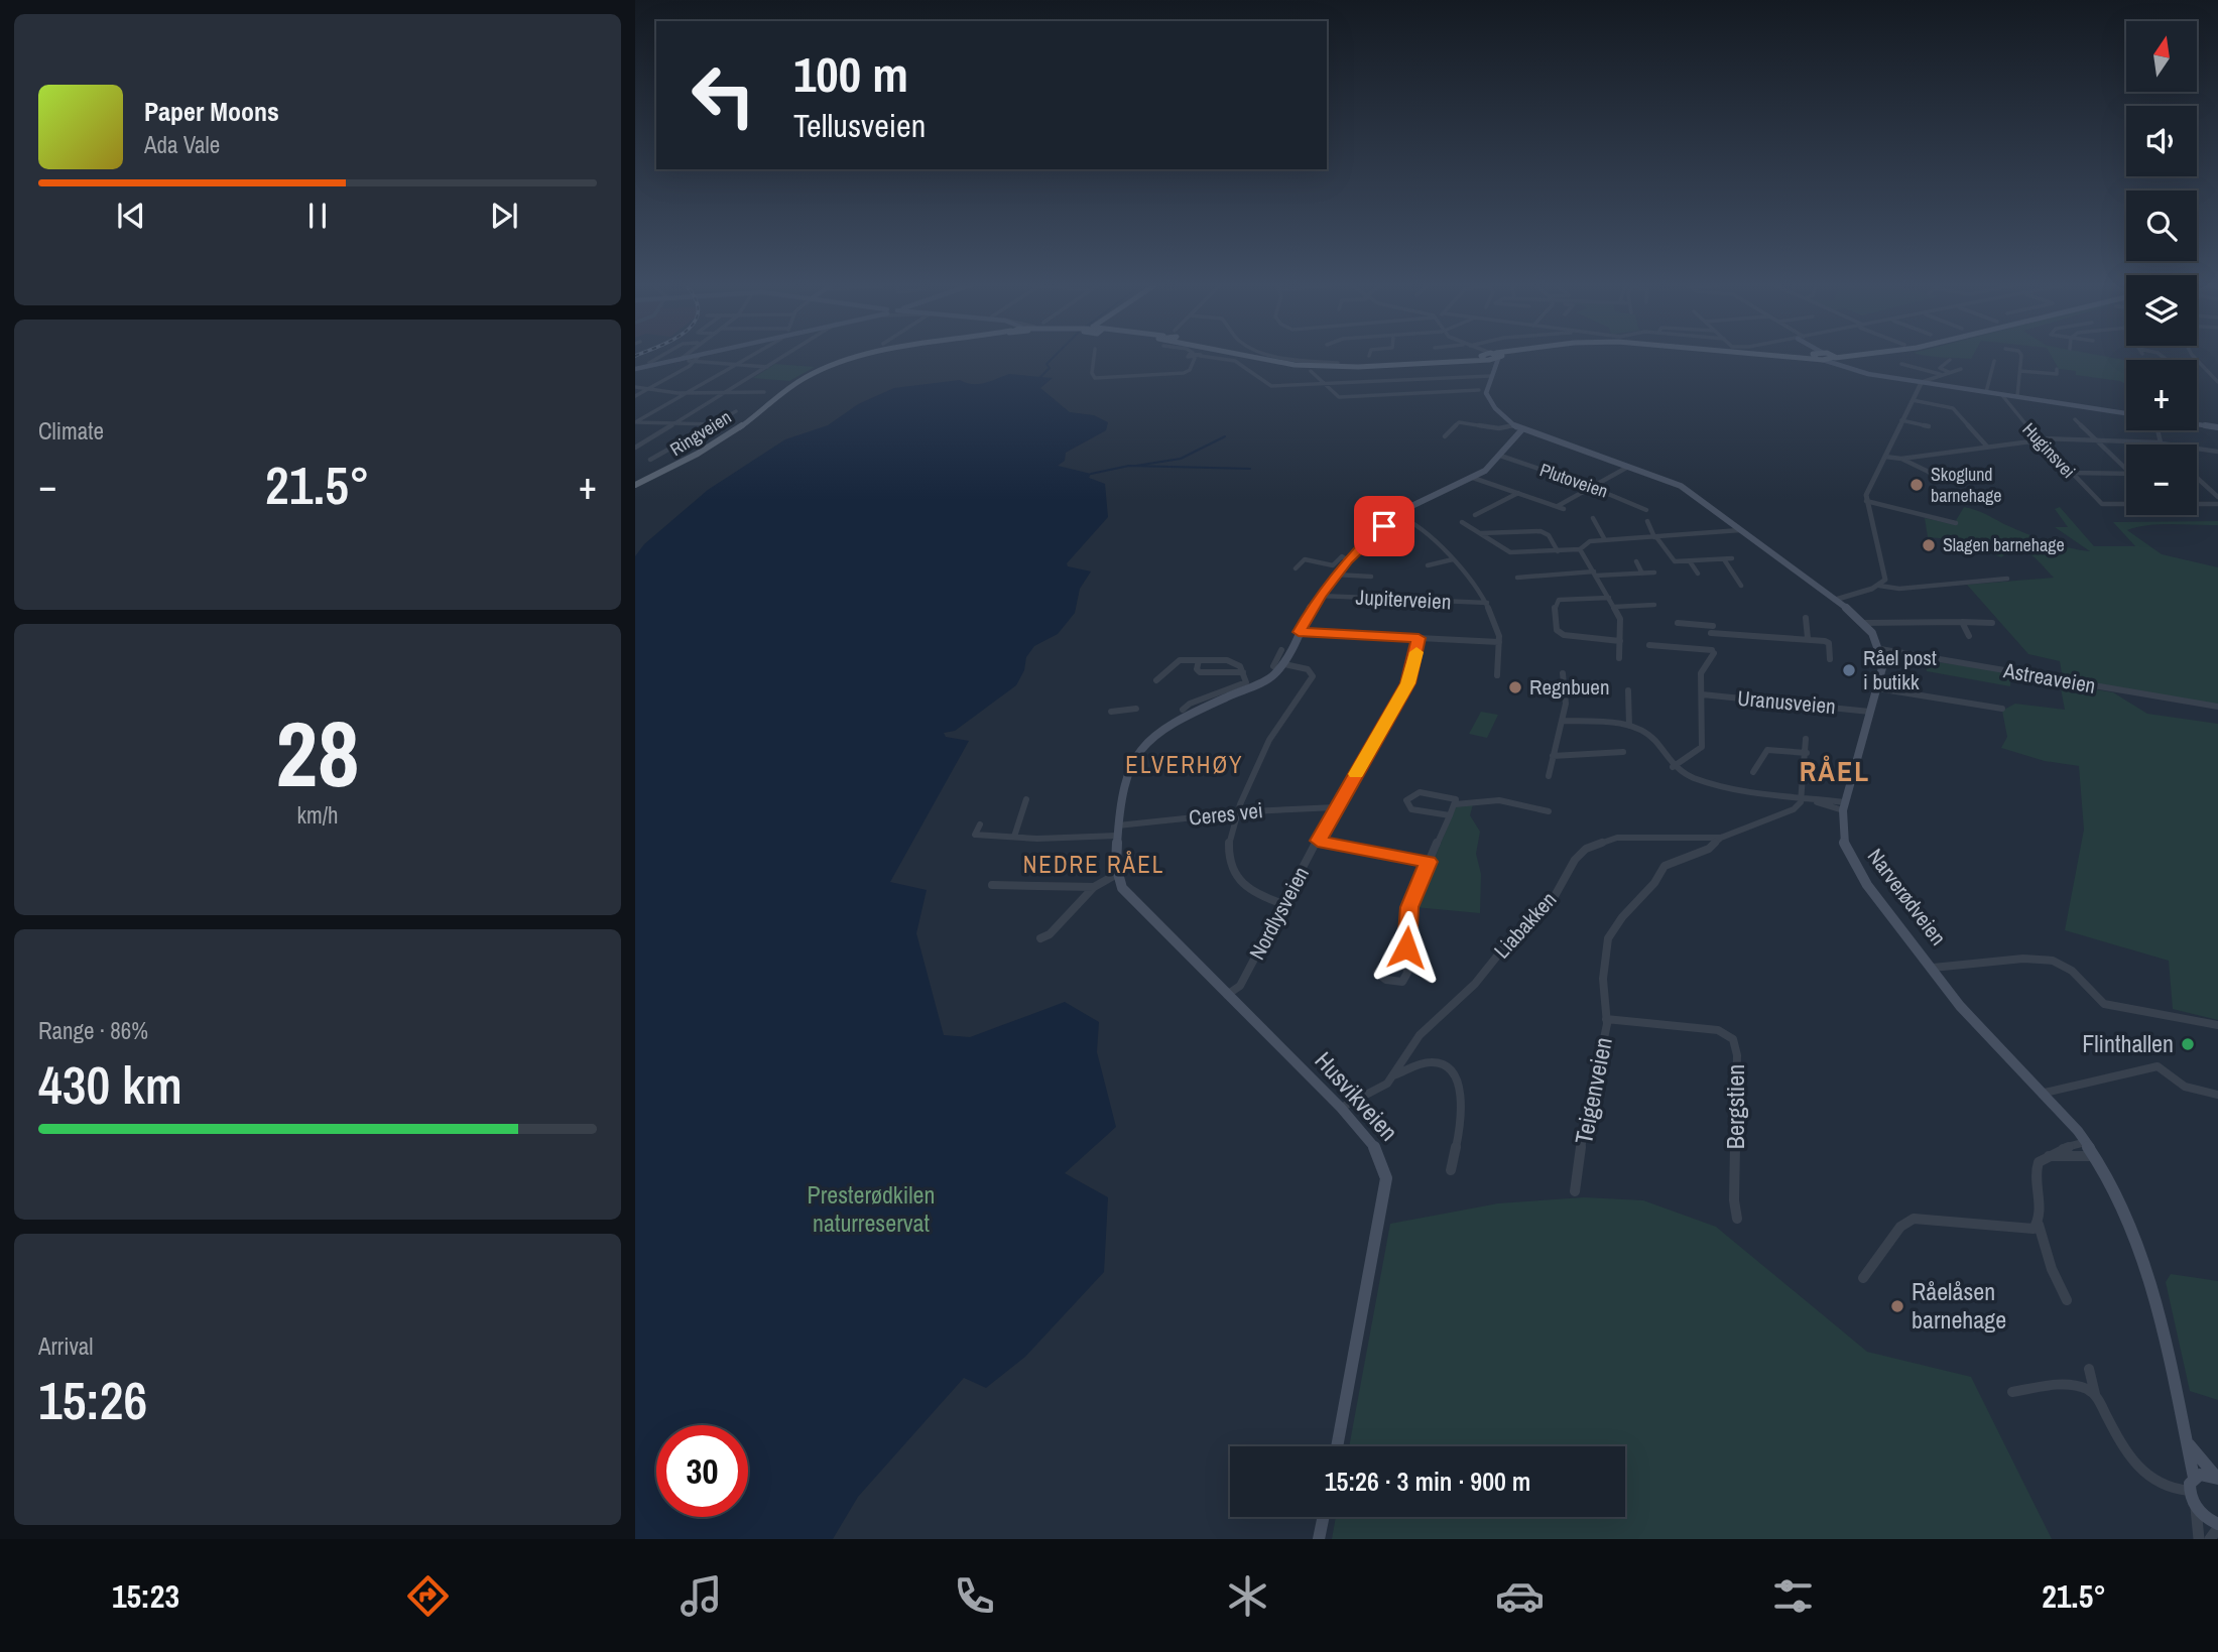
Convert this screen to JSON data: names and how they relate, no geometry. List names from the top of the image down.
{
  "streets": {
    "main road": ["Ringveien", "Narverødveien", "Husvikveien"],
    "street": [
      "Huginsvei",
      "Plutoveien",
      "Jupiterveien",
      "Astreaveien",
      "Uranusveien",
      "Ceres vei",
      "Nordlysveien",
      "Liabakken",
      "Teigenveien",
      "Bergstien"
    ]
  },
  "crossings": [
    ["Astreaveien", "Narverødveien"],
    ["Uranusveien", "Narverødveien"],
    ["Ceres vei", "Nordlysveien"],
    ["Nordlysveien", "Husvikveien"],
    ["Liabakken", "Teigenveien"],
    ["Liabakken", "Husvikveien"],
    ["Teigenveien", "Bergstien"]
  ],
  "districts": ["ELVERHØY", "RÅEL", "NEDRE RÅEL"],
  "parks": ["Presterødkilen naturreservat"],
  "places": [
    "Skoglund barnehage",
    "Slagen barnehage",
    "Råel post i butikk",
    "Regnbuen",
    "Flinthallen",
    "Råelåsen barnehage"
  ],
  "north": "top",
  "page": {
    "map_buttons": ["+", "−"],
    "turn": ["100 m", "Tellusveien"],
    "song": ["Paper Moons", "Ada Vale"],
    "tile": [
      "Climate",
      ["28", "km/h"],
      ["Range · 86%", "430 km"],
      ["Arrival", "15:26"]
    ],
    "heat": ["−", "21.5°", "+"],
    "limit": "30",
    "trip": "15:26 · 3 min · 900 m",
    "tabs": ["15:23", "21.5°"]
  }
}
